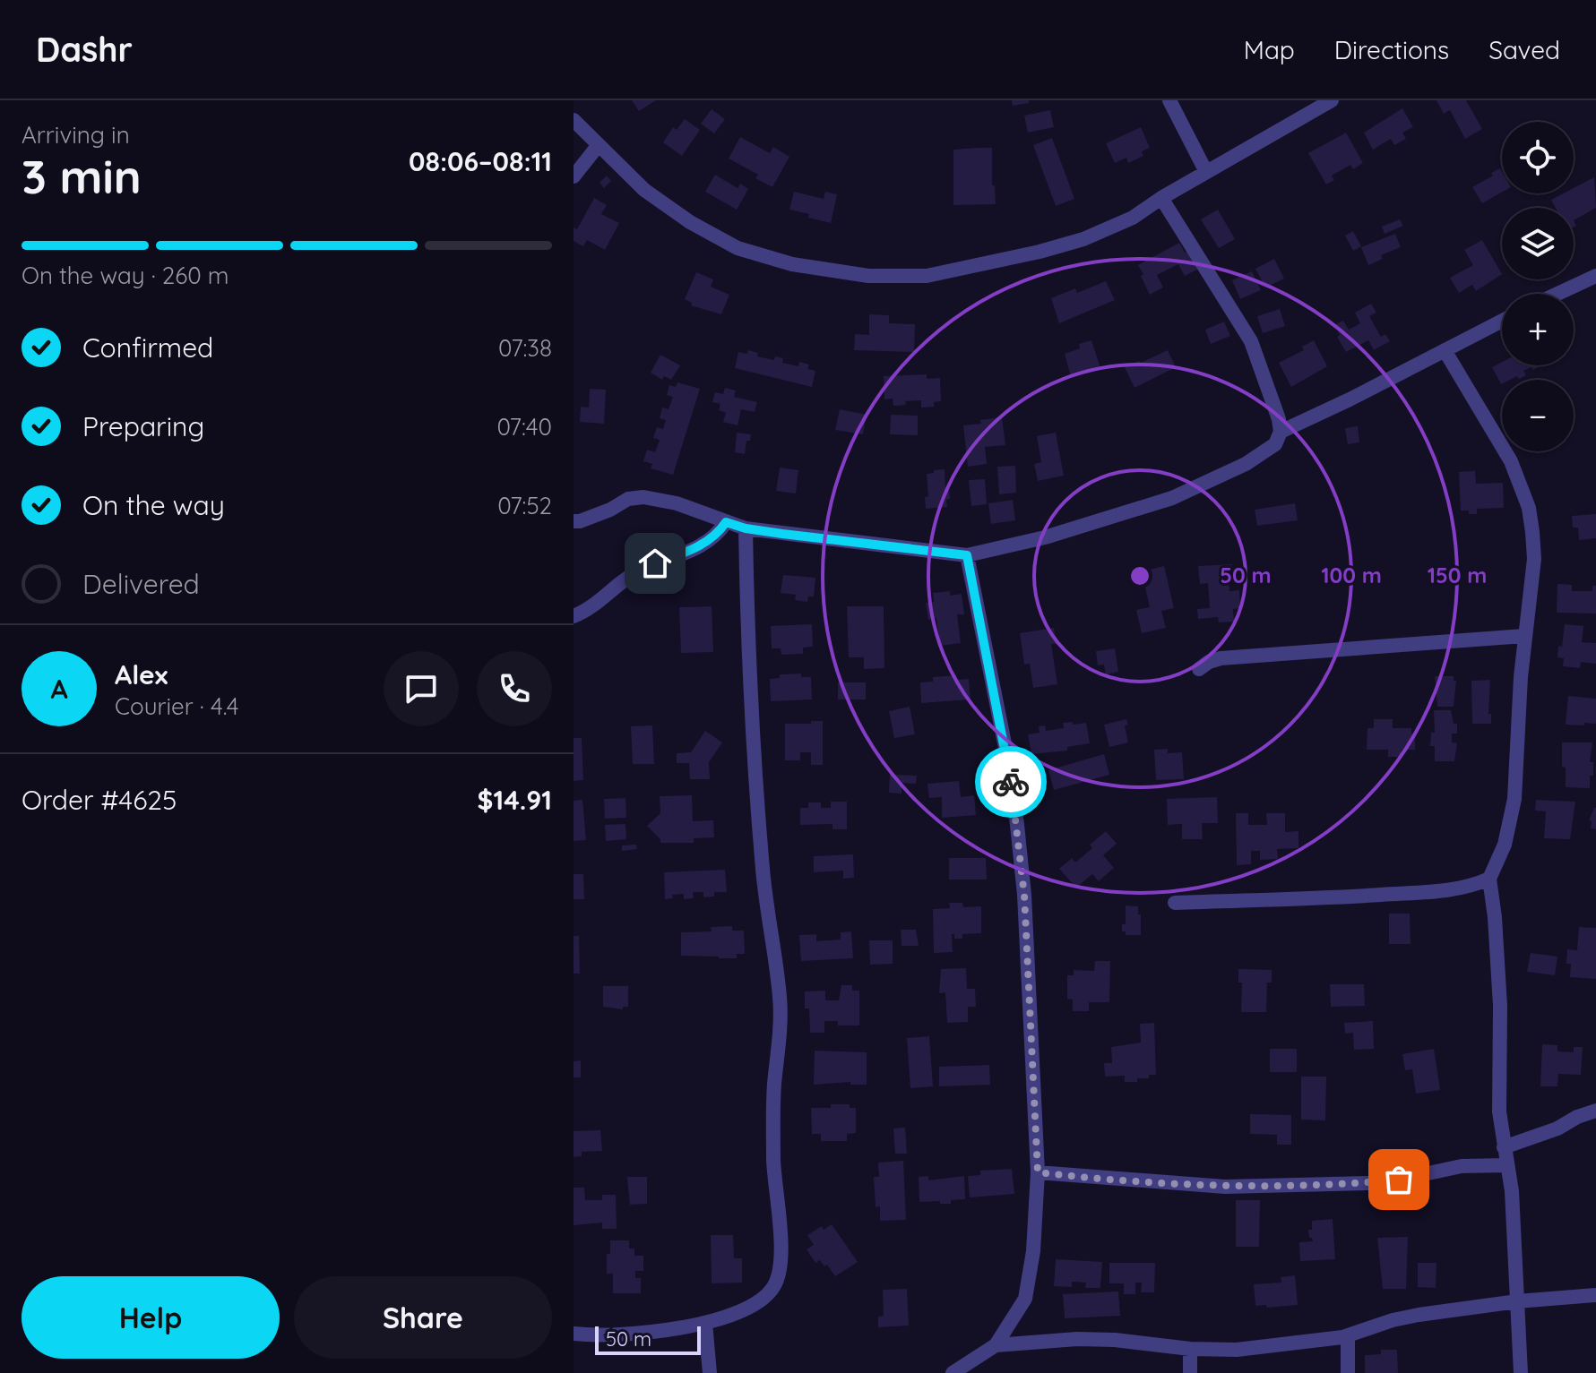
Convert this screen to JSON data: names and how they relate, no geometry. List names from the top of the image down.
{
  "scale_bar": "50 m",
  "page": {
    "header": "Dashr",
    "nav": ["Map", "Directions", "Saved"],
    "heading": ["3 min", "Arriving in", "08:06–08:11"],
    "panel": [
      "Alex",
      "Courier · 4.4",
      "Order #4625",
      "$14.91"
    ],
    "map_buttons": ["+", "−"],
    "bar": "On the way · 260 m",
    "list": [
      ["Confirmed", "07:38"],
      ["Preparing", "07:40"],
      ["On the way", "07:52"],
      "Delivered"
    ],
    "round": "A",
    "buttons": ["Help", "Share"],
    "scale": "50 m"
  },
  "rings": ["50 m", "100 m", "150 m"]
}
